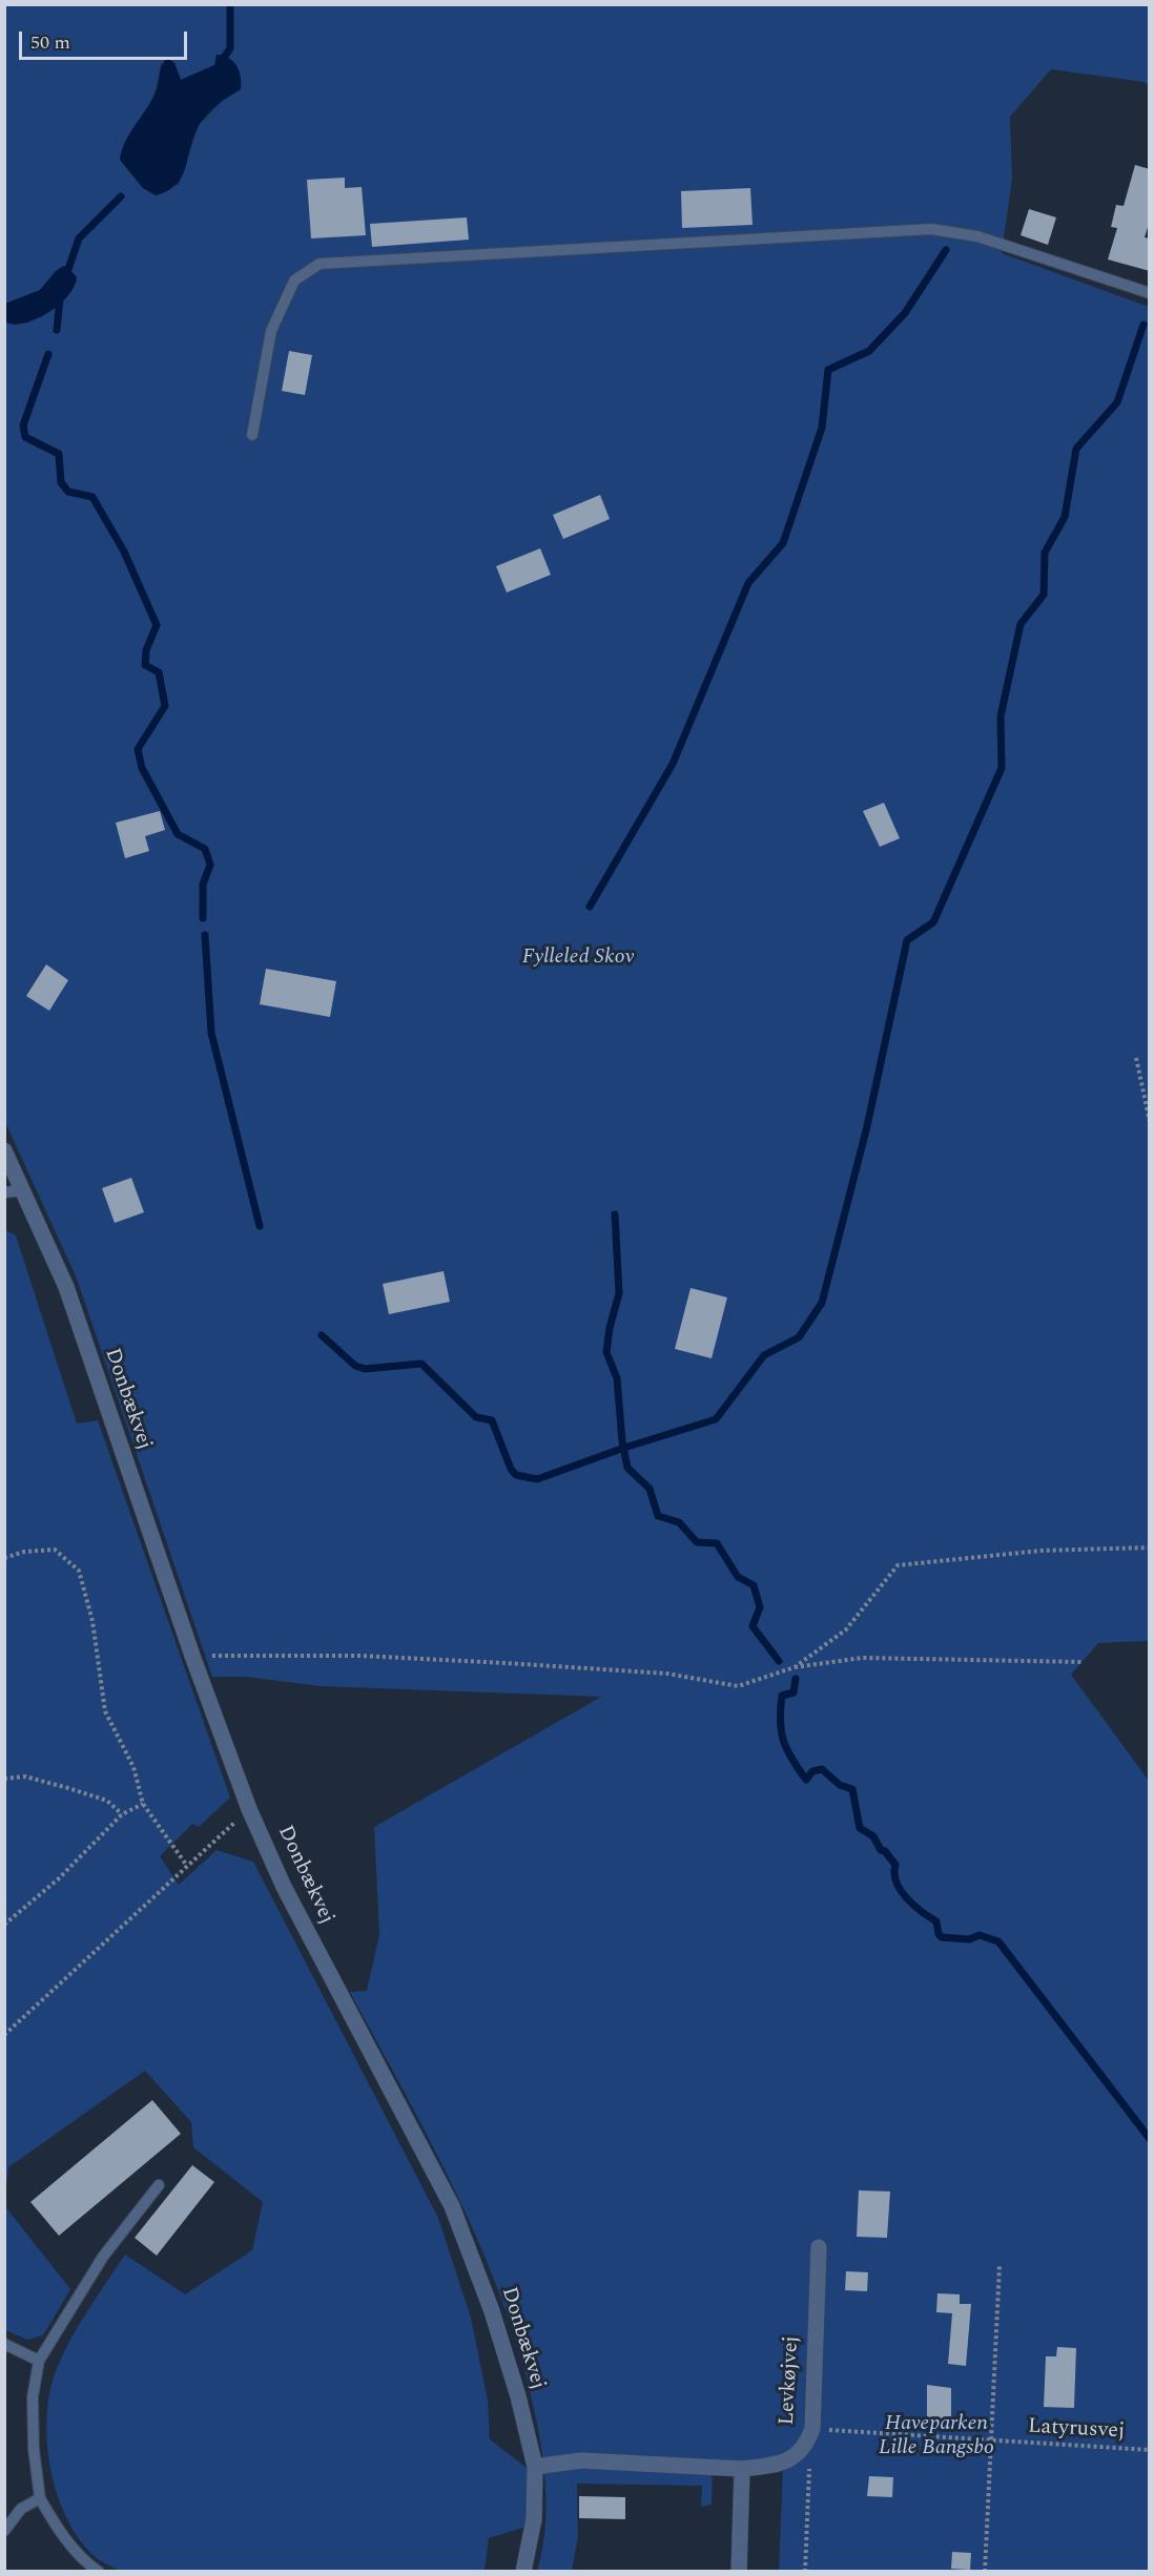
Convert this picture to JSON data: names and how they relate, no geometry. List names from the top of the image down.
{
  "streets": {
    "street": ["Donbækvej", "Levkøjvej"],
    "path": ["Latyrusvej"]
  },
  "crossings": [
    ["Donbækvej", "Levkøjvej"],
    ["Levkøjvej", "Latyrusvej"]
  ],
  "parks": ["Fylleled Skov", "Haveparken Lille Bangsbo"],
  "scale_bar": "50 m"
}
